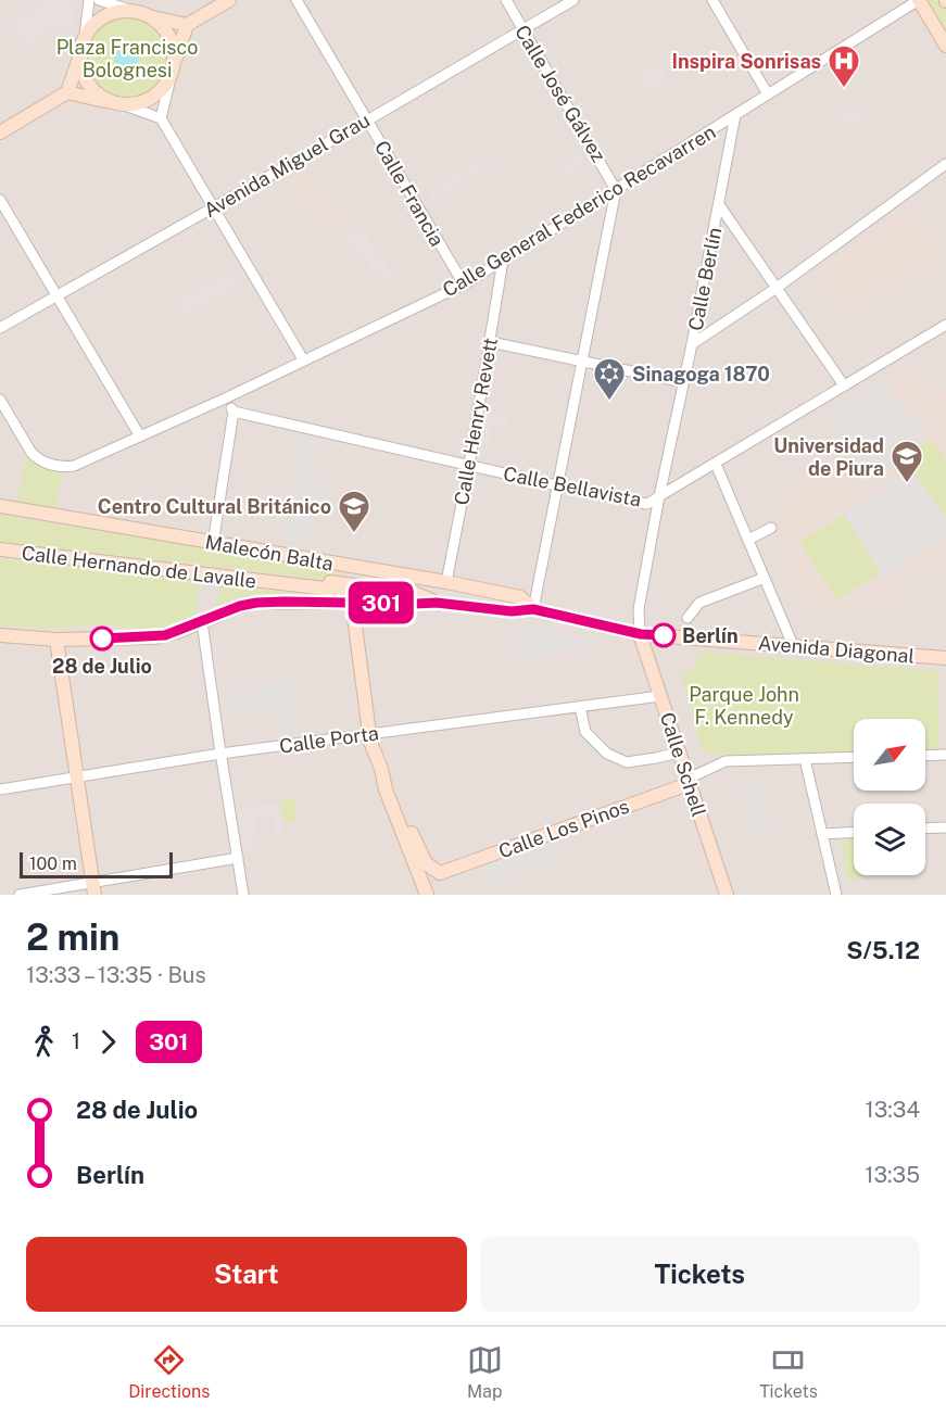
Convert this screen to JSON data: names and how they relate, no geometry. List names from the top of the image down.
{
  "streets": {
    "main road": [
      "Malecón Balta",
      "Calle Hernando de Lavalle",
      "Avenida Diagonal",
      "Calle Schell",
      "Calle Los Pinos"
    ],
    "street": [
      "Calle José Gálvez",
      "Avenida Miguel Grau",
      "Calle Francia",
      "Calle General Federico Recavarren",
      "Calle Berlín",
      "Calle Henry Revett",
      "Calle Bellavista",
      "Calle Porta"
    ]
  },
  "crossings": [
    ["Calle José Gálvez", "Avenida Miguel Grau"],
    ["Calle José Gálvez", "Calle General Federico Recavarren"],
    ["Avenida Miguel Grau", "Calle Francia"],
    ["Calle Francia", "Calle General Federico Recavarren"],
    ["Calle General Federico Recavarren", "Calle Berlín"],
    ["Calle General Federico Recavarren", "Calle Henry Revett"],
    ["Calle Berlín", "Calle Bellavista"],
    ["Calle Berlín", "Avenida Diagonal"],
    ["Calle Berlín", "Calle Schell"],
    ["Calle Henry Revett", "Calle Bellavista"],
    ["Calle Henry Revett", "Malecón Balta"],
    ["Malecón Balta", "Avenida Diagonal"],
    ["Avenida Diagonal", "Calle Schell"],
    ["Calle Porta", "Calle Schell"],
    ["Calle Schell", "Calle Los Pinos"]
  ],
  "parks": ["Plaza Francisco Bolognesi", "Parque John F. Kennedy"],
  "places": {
    "hospital": ["Inspira Sonrisas"],
    "synagogue": ["Sinagoga 1870"],
    "school or university": ["Universidad de Piura", "Centro Cultural Británico"],
    "other": ["Berlín", "28 de Julio"]
  },
  "lines": ["bus line 301"],
  "scale_bar": "100 m",
  "north": "top right",
  "page": {
    "on_map": "301",
    "scale": "100 m",
    "heading": ["2 min", "13:33 – 13:35 · Bus", "S/5.12"],
    "legs": ["1", "301"],
    "list": [
      {
        "name": "28 de Julio",
        "value": "13:34"
      },
      {
        "name": "Berlín",
        "value": "13:35"
      }
    ],
    "buttons": ["Start", "Tickets"],
    "tabs": ["Directions", "Map", "Tickets"]
  }
}
